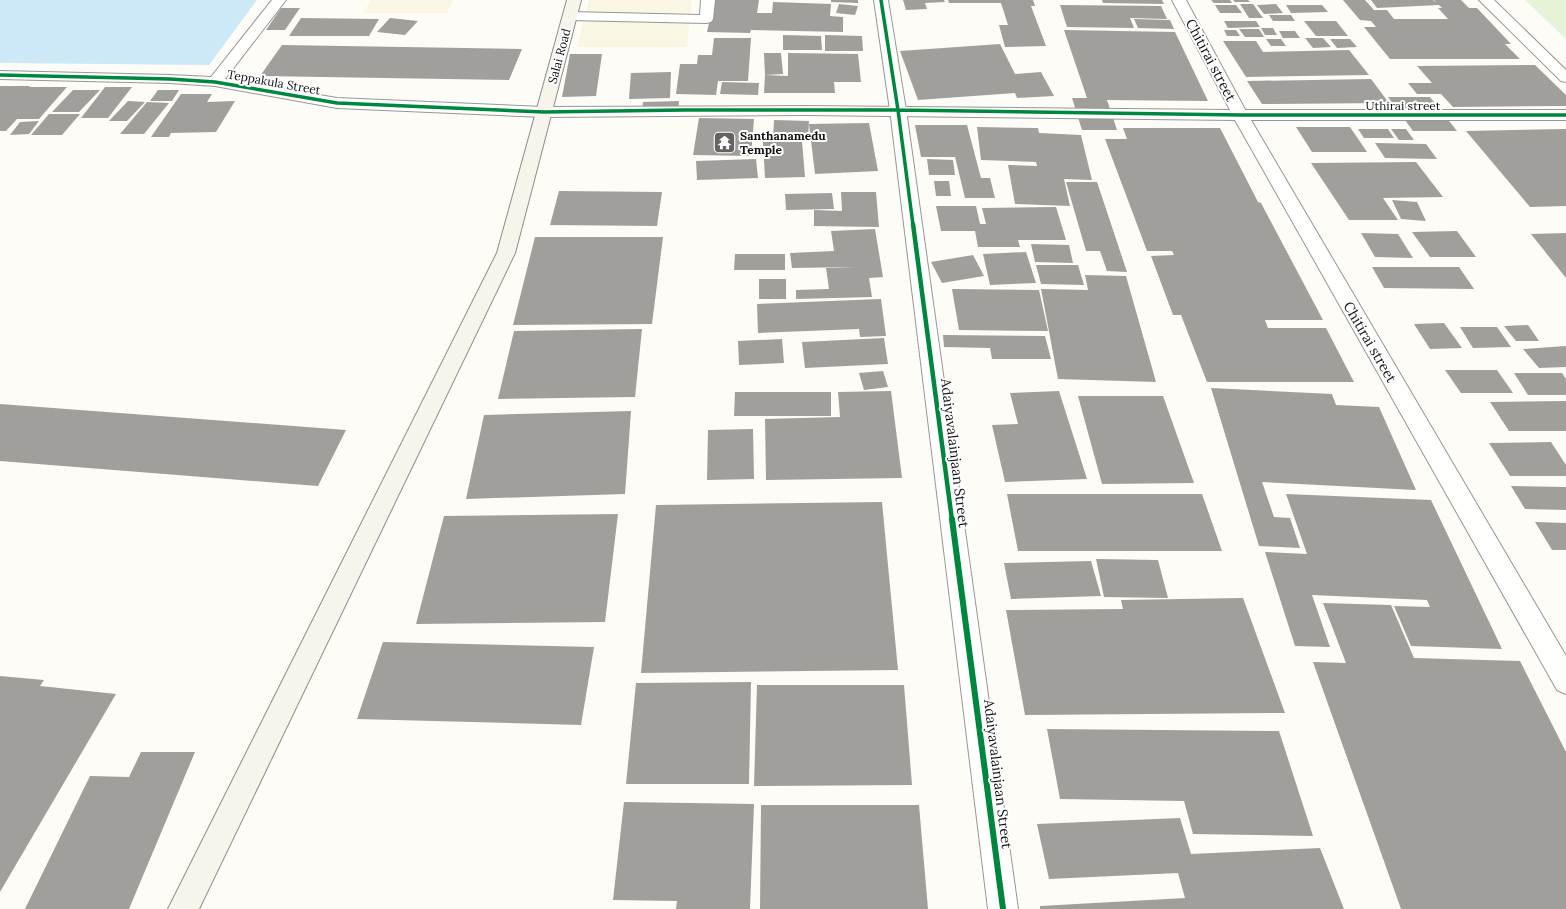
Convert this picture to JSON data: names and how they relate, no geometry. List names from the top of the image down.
{
  "streets": {
    "main road": ["Salai Road"],
    "street": [
      "Chitirai street",
      "Teppakula Street",
      "Uthirai street",
      "Adaiyavalainjaan Street"
    ]
  },
  "crossings": [
    ["Salai Road", "Teppakula Street"],
    ["Chitirai street", "Uthirai street"],
    ["Teppakula Street", "Uthirai street"],
    ["Teppakula Street", "Adaiyavalainjaan Street"],
    ["Uthirai street", "Adaiyavalainjaan Street"]
  ],
  "places": {
    "temple": ["Santhanamedu Temple"]
  }
}
